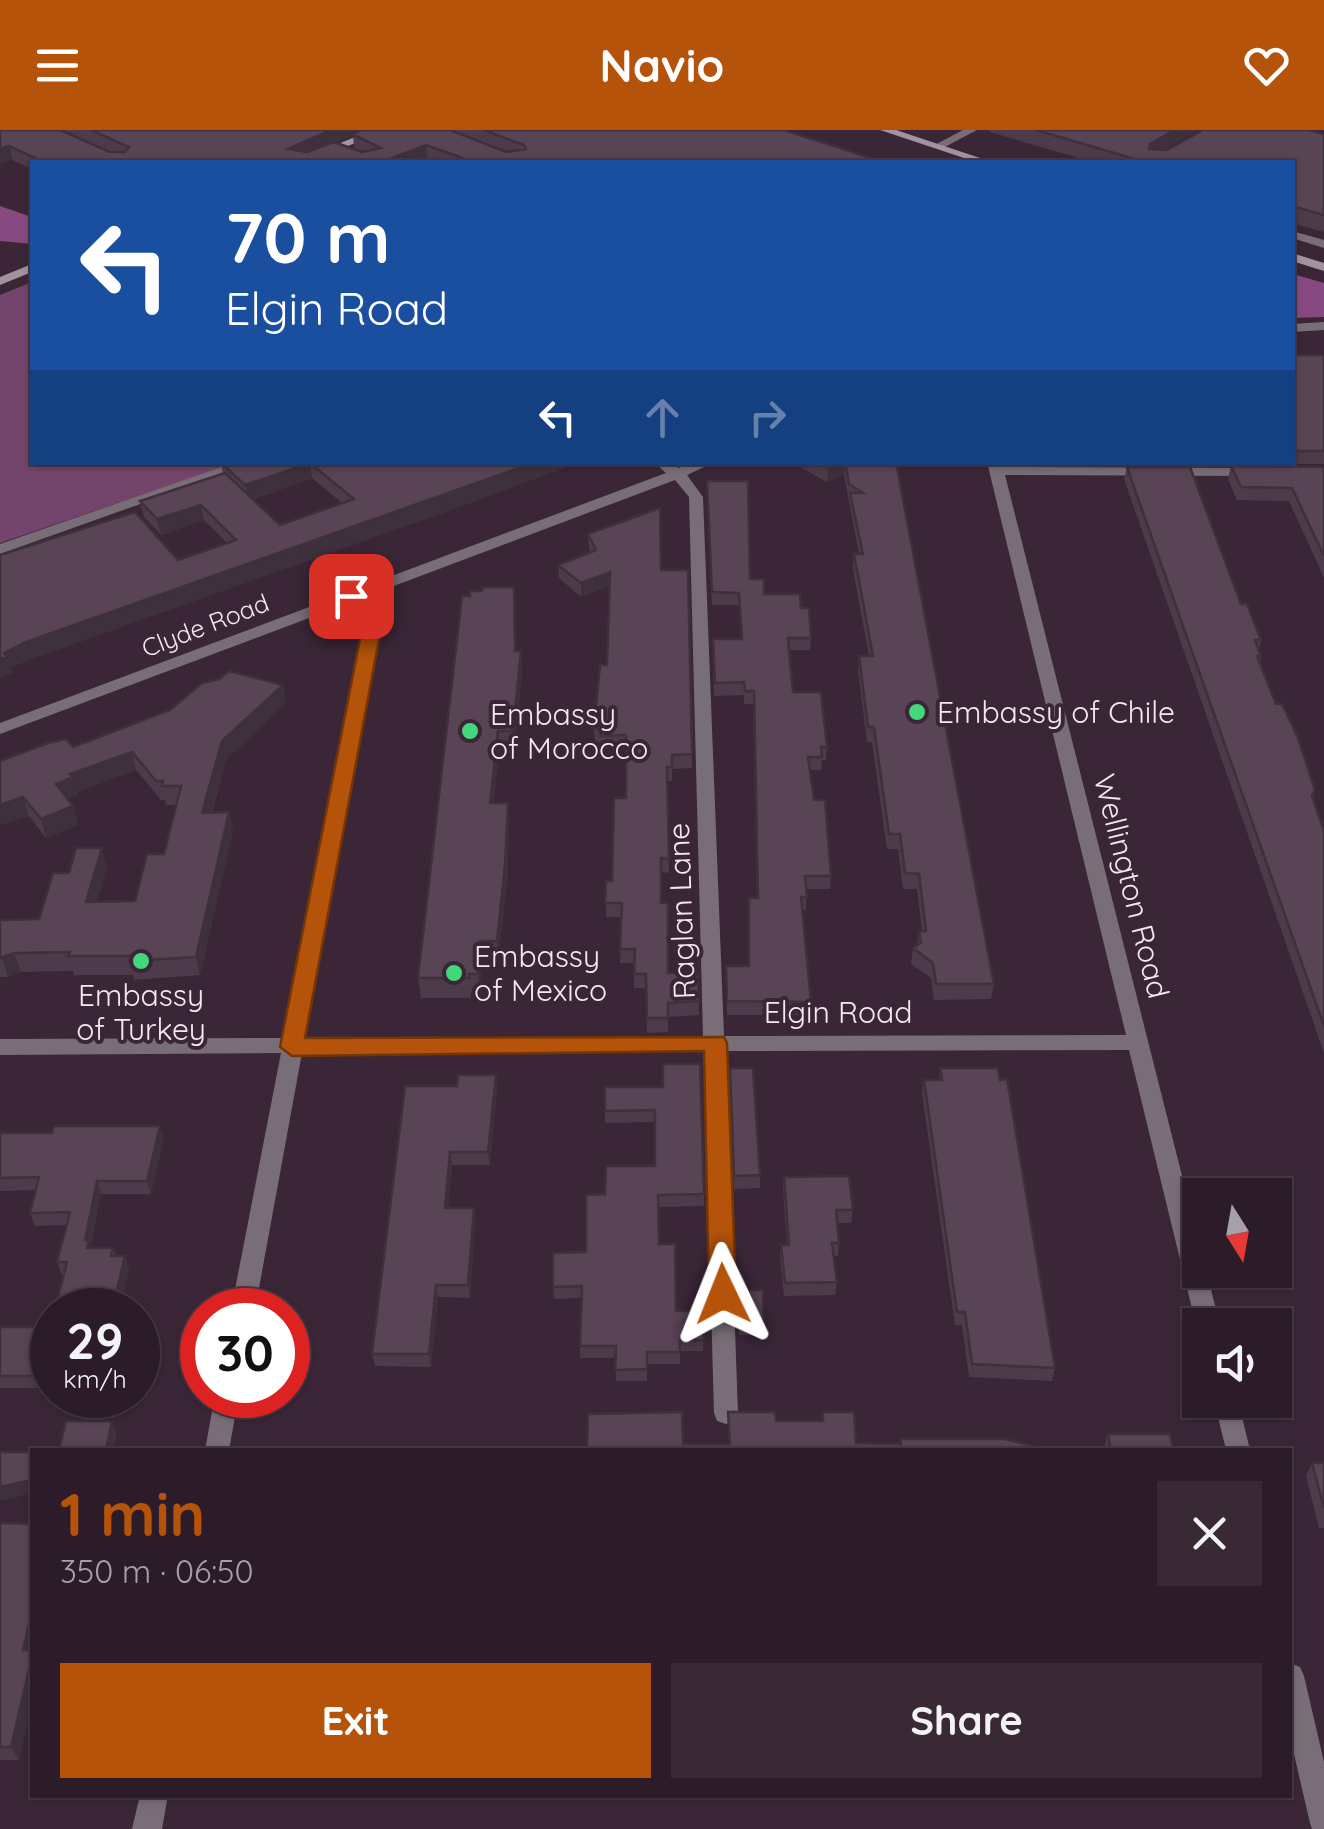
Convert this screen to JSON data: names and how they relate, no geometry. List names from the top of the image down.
{
  "streets": {
    "street": [
      "Clyde Road",
      "Wellington Road",
      "Raglan Lane",
      "Elgin Road"
    ]
  },
  "crossings": [
    ["Clyde Road", "Raglan Lane"],
    ["Wellington Road", "Elgin Road"],
    ["Raglan Lane", "Elgin Road"]
  ],
  "places": [
    "Embassy of Chile",
    "Embassy of Morocco",
    "Embassy of Turkey",
    "Embassy of Mexico"
  ],
  "north": "bottom",
  "page": {
    "header": "Navio",
    "turn": ["70 m", "Elgin Road"],
    "speed": "29 km/h",
    "limit": "30",
    "heading": ["1 min", "350 m · 06:50"],
    "buttons": ["Exit", "Share"]
  }
}
